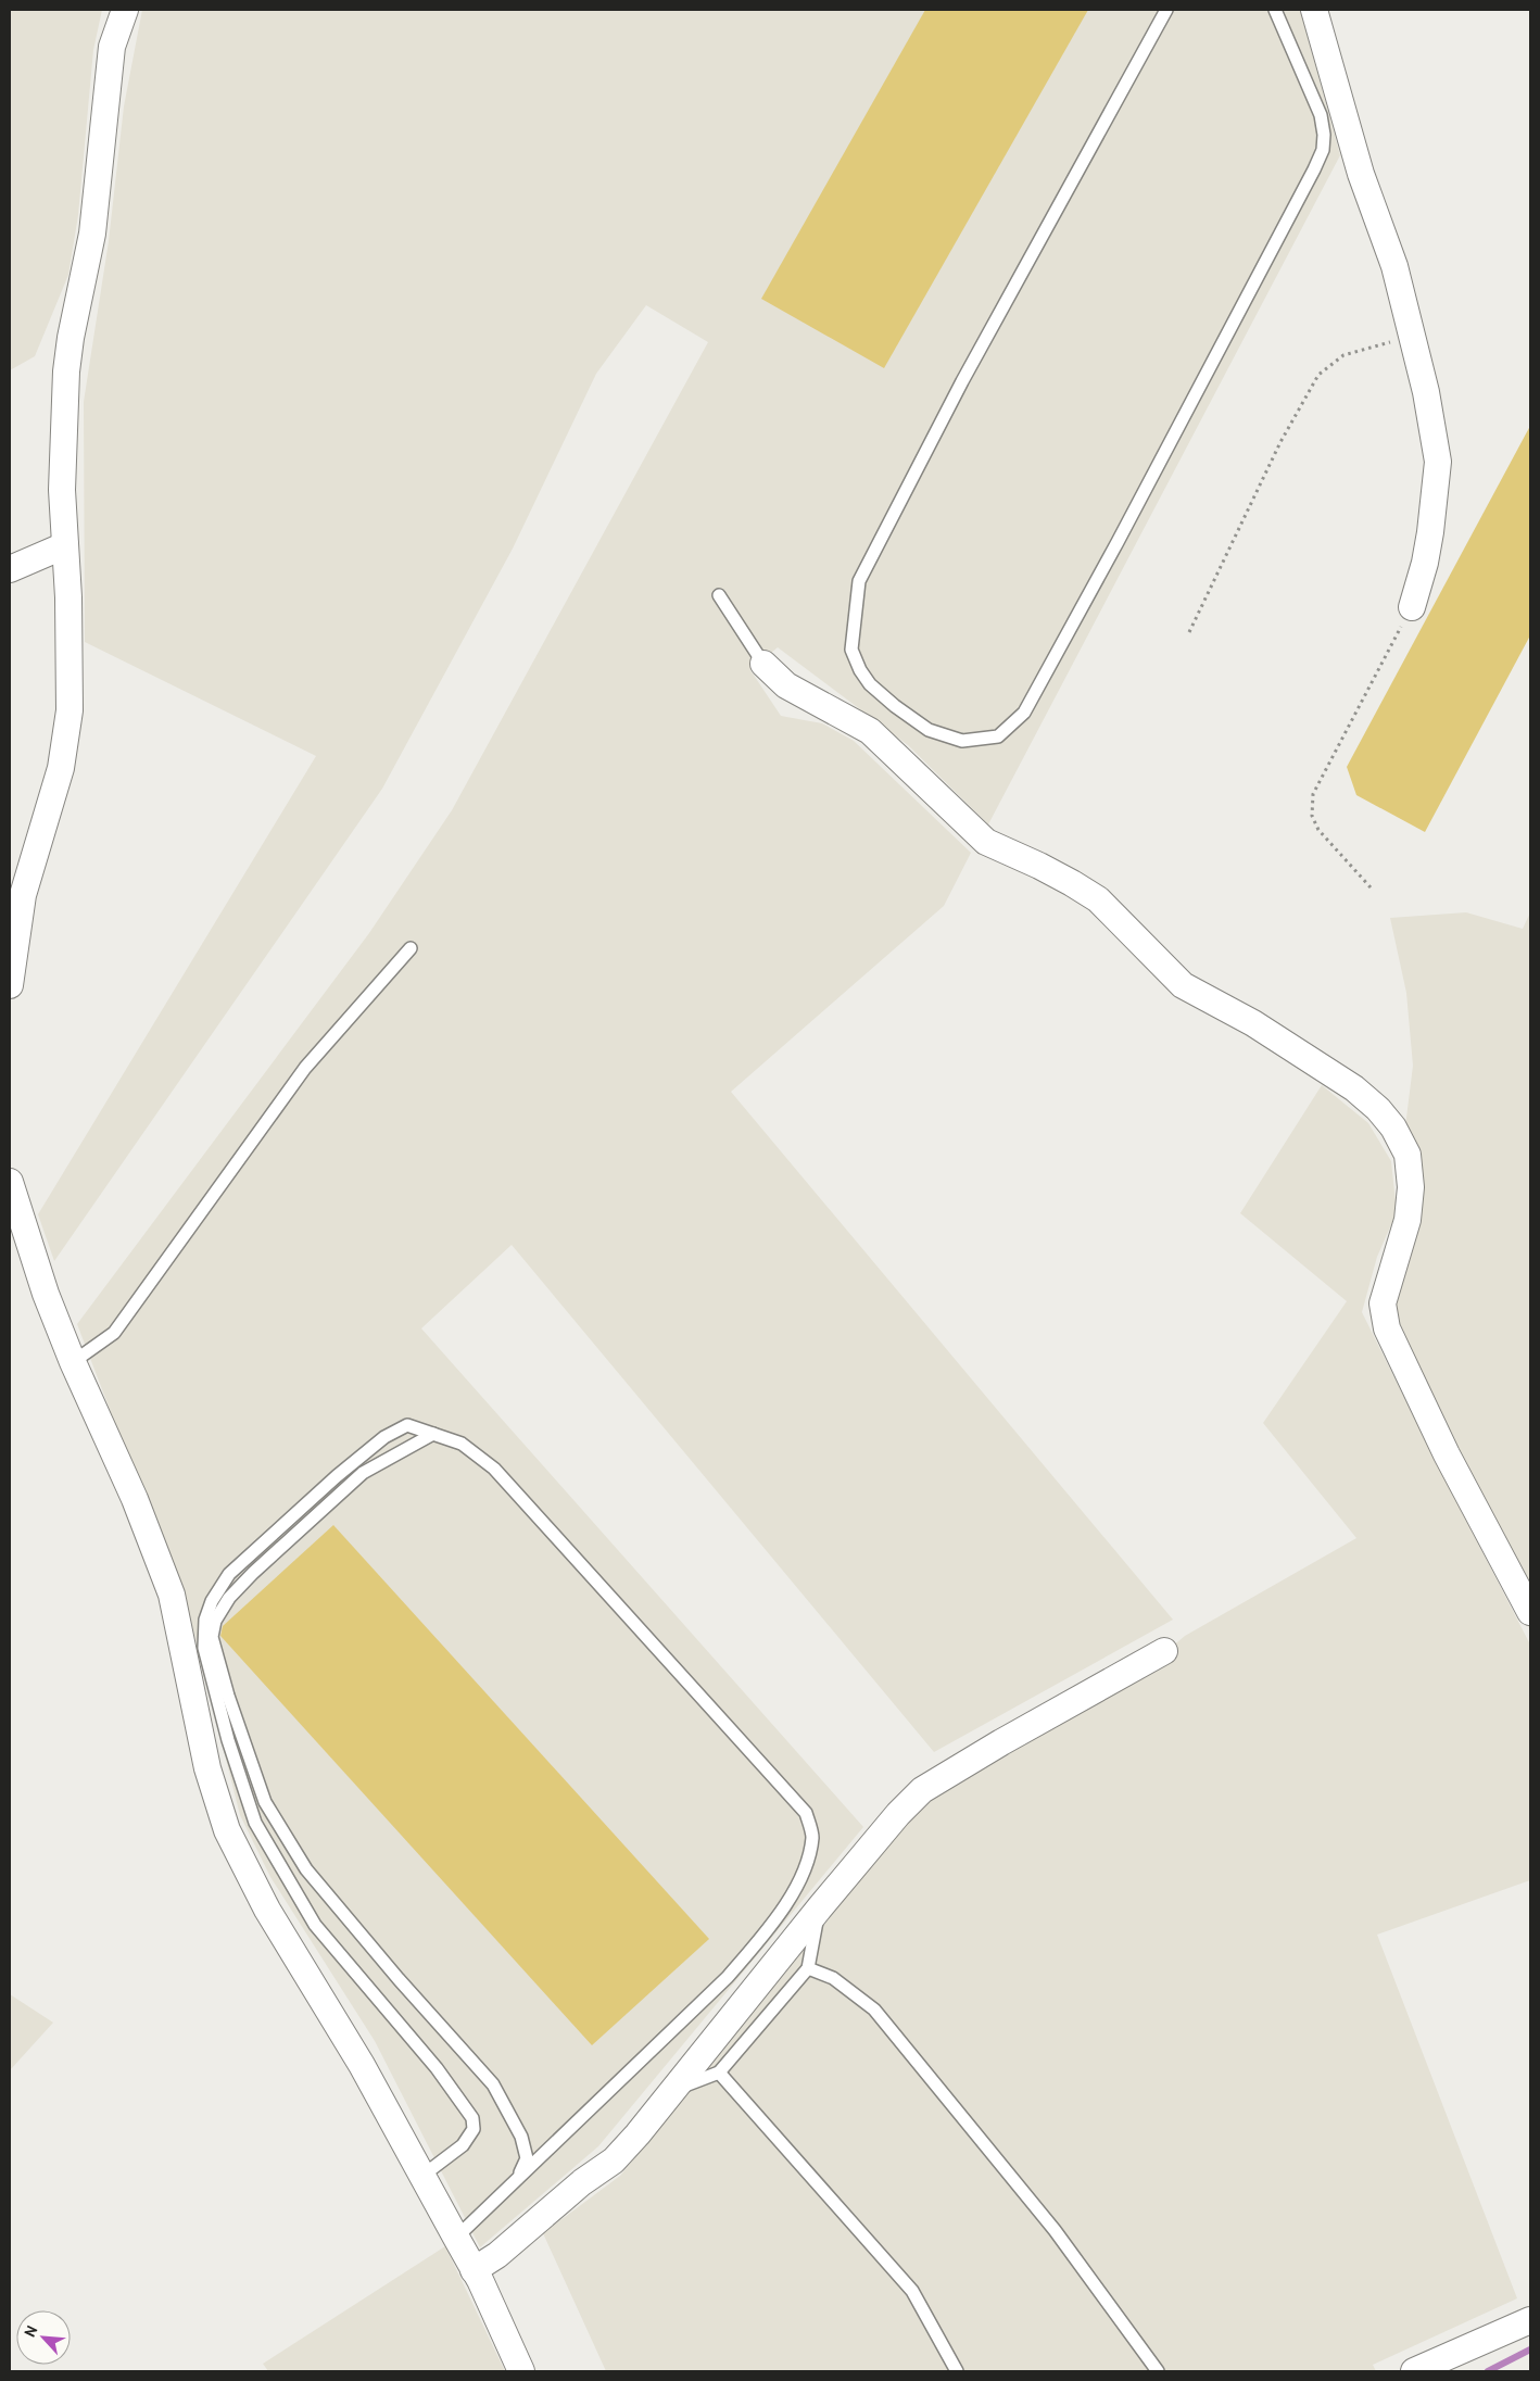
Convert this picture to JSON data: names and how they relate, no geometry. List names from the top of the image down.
{
  "north": "top left"
}
